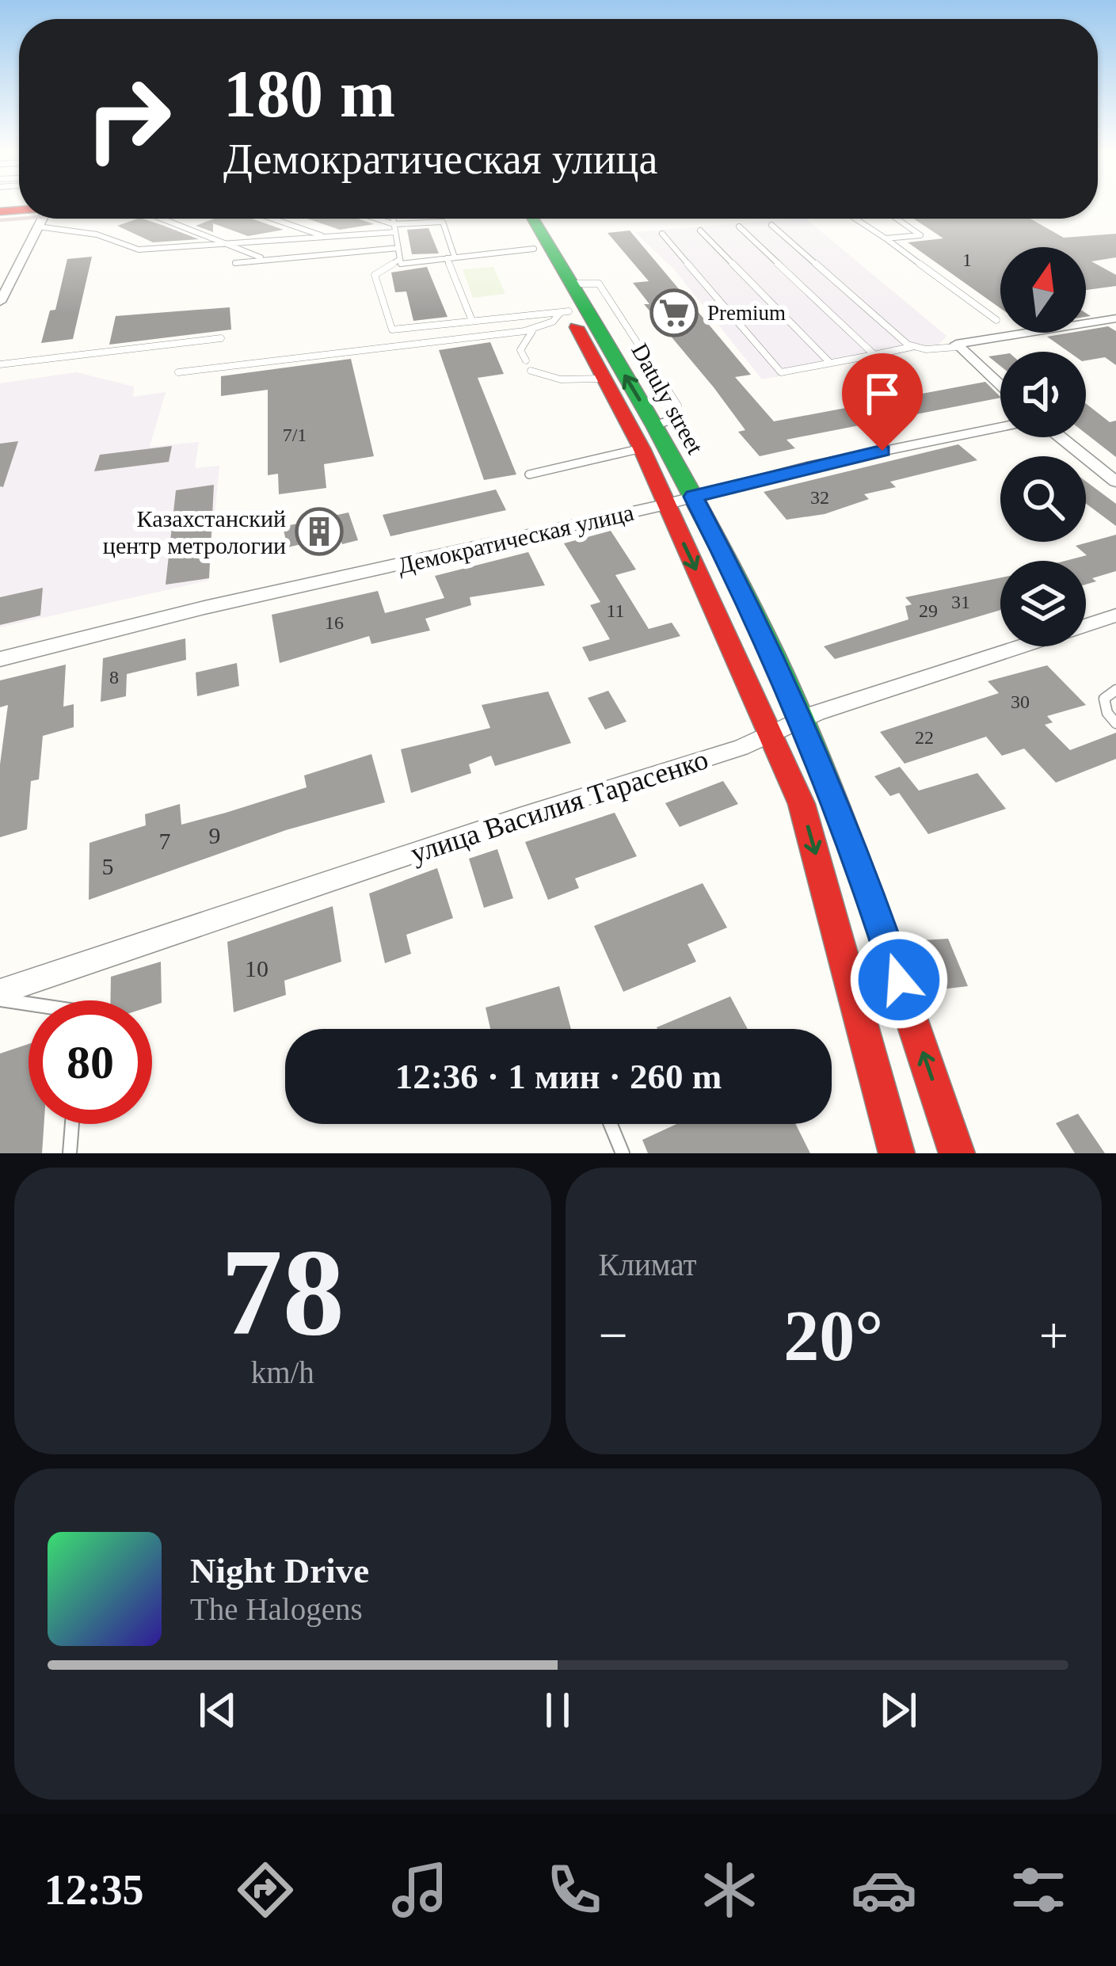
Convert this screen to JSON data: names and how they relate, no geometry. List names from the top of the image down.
{
  "streets": {
    "main road": ["Datuly street"],
    "street": ["Демократическая улица", "улица Василия Тарасенко"]
  },
  "crossings": [
    ["Datuly street", "Демократическая улица"],
    ["Datuly street", "улица Василия Тарасенко"]
  ],
  "places": {
    "supermarket": ["Premium"],
    "building": ["Казахстанский центр метрологии"]
  },
  "house_numbers": [
    "1",
    "7/1",
    "32",
    "31",
    "11",
    "29",
    "16",
    "8",
    "30",
    "22",
    "9",
    "7",
    "5",
    "10"
  ],
  "north": "top",
  "page": {
    "turn": ["180 m", "Демократическая улица"],
    "limit": "80",
    "trip": "12:36 · 1 мин · 260 m",
    "tile": [
      ["78", "km/h"],
      "Климат"
    ],
    "heat": ["−", "20°", "+"],
    "song": ["Night Drive", "The Halogens"],
    "tabs": "12:35"
  }
}
